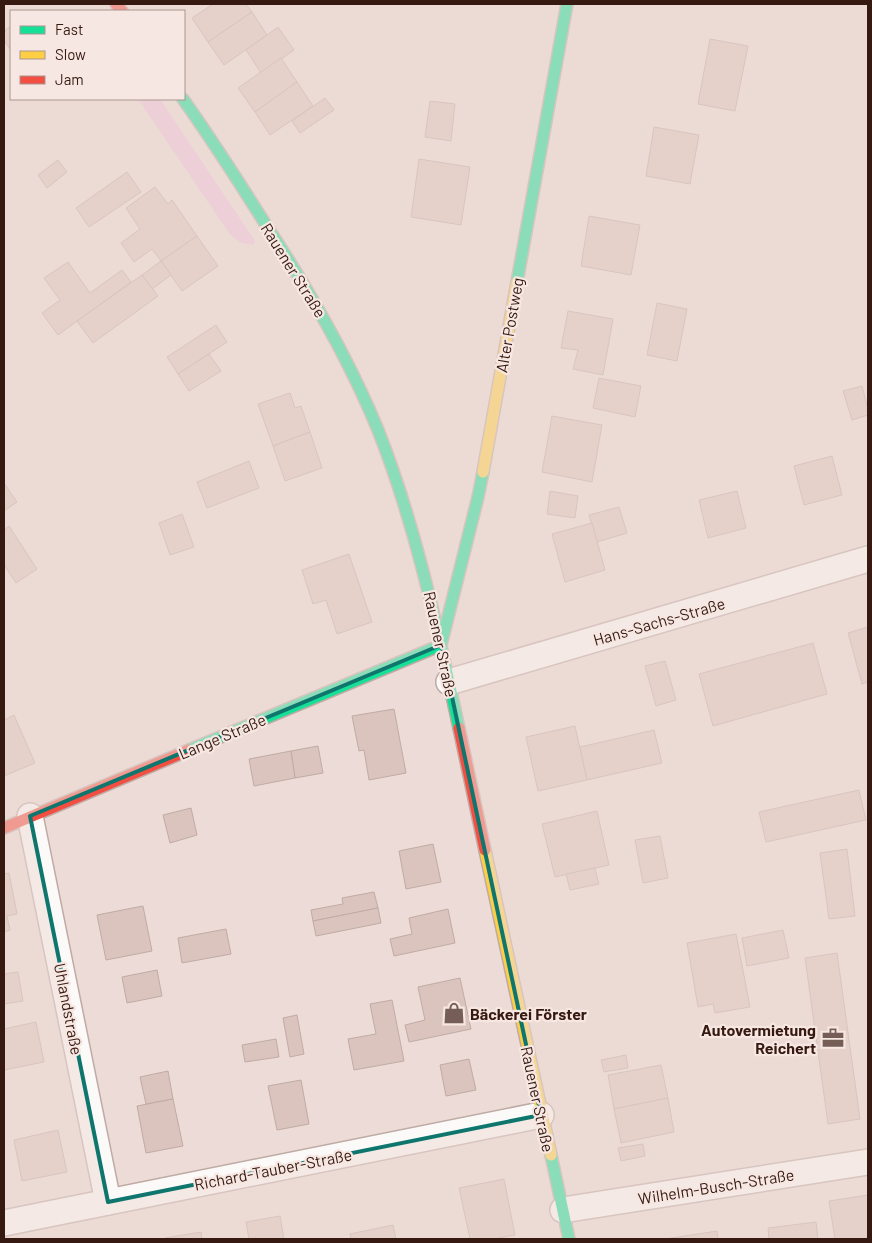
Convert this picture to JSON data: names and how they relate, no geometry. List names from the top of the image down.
{
  "streets": {
    "main road": ["Rauener Straße", "Alter Postweg", "Lange Straße"],
    "street": [
      "Hans-Sachs-Straße",
      "Uhlandstraße",
      "Richard-Tauber-Straße",
      "Wilhelm-Busch-Straße"
    ]
  },
  "crossings": [
    ["Rauener Straße", "Alter Postweg"],
    ["Rauener Straße", "Hans-Sachs-Straße"],
    ["Rauener Straße", "Lange Straße"],
    ["Rauener Straße", "Richard-Tauber-Straße"],
    ["Rauener Straße", "Wilhelm-Busch-Straße"],
    ["Alter Postweg", "Lange Straße"],
    ["Lange Straße", "Uhlandstraße"],
    ["Uhlandstraße", "Richard-Tauber-Straße"]
  ],
  "places": {
    "shop": ["Bäckerei Förster"],
    "office": ["Autovermietung Reichert"]
  },
  "legend": ["Fast", "Slow", "Jam"]
}
